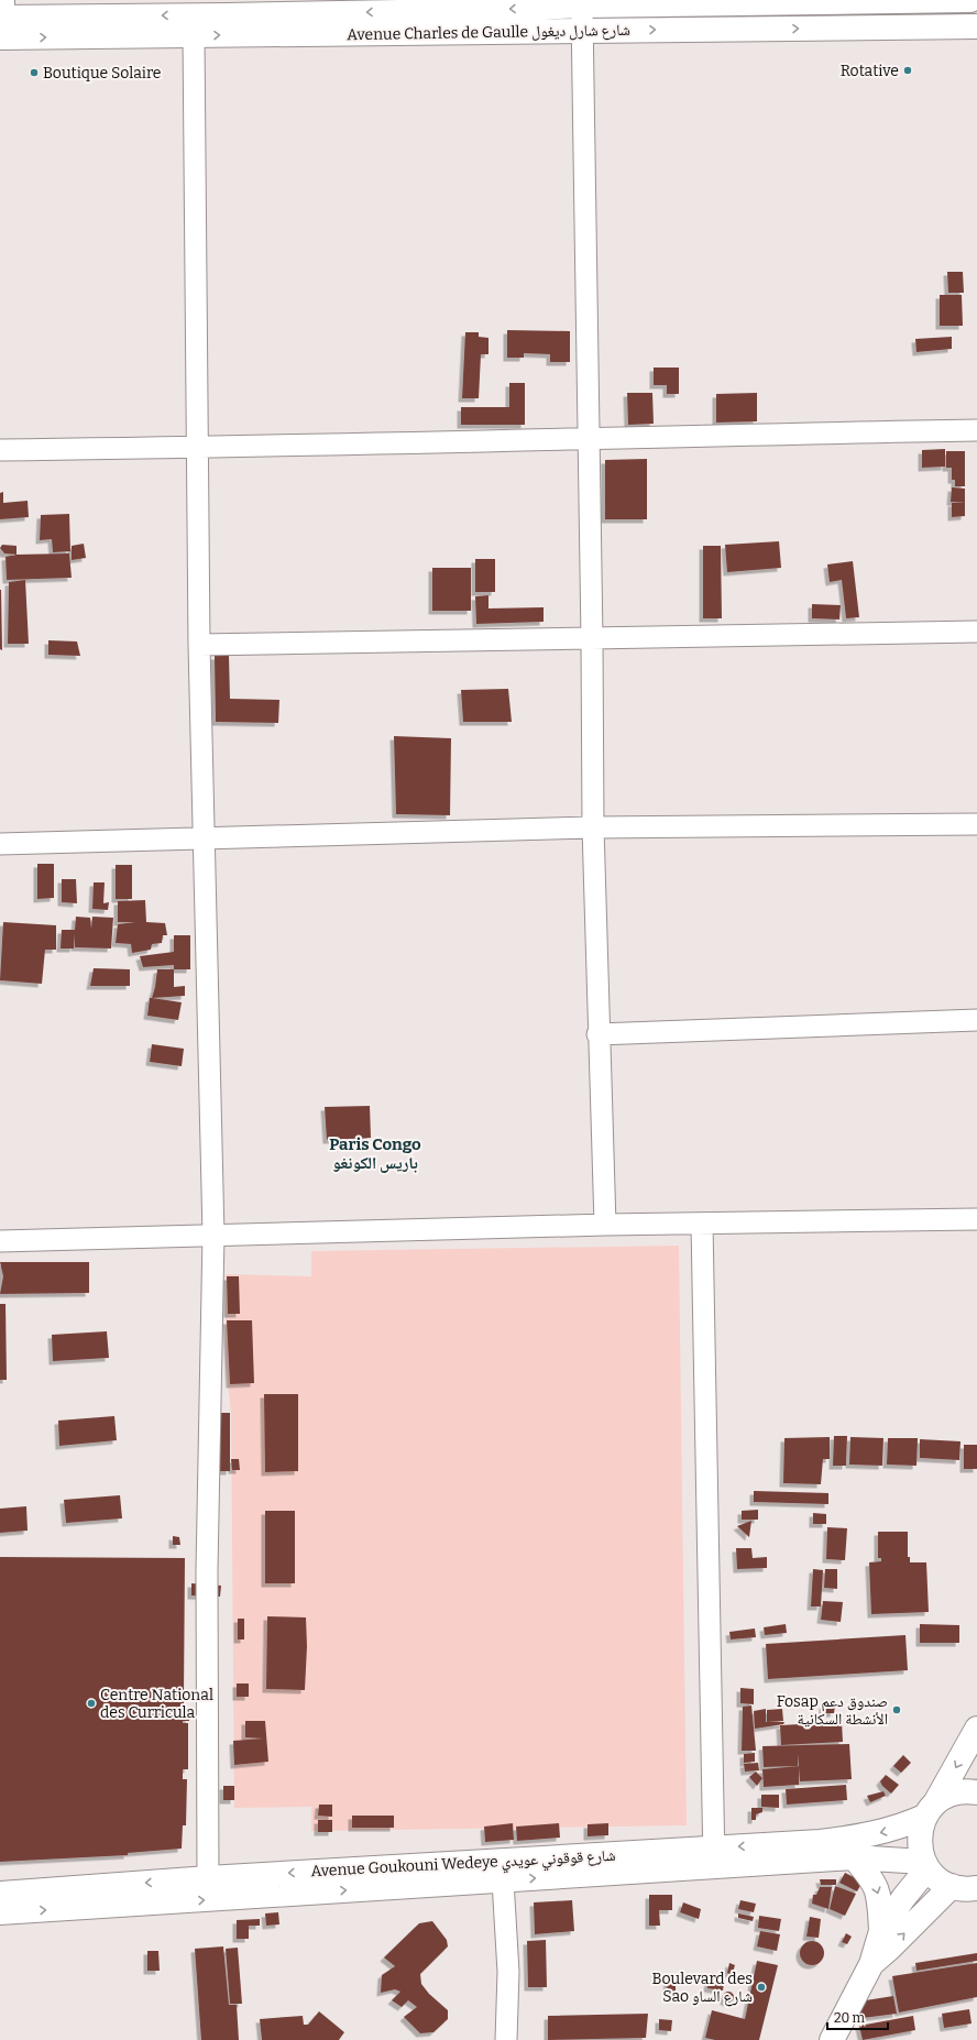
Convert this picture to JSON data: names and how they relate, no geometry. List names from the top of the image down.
{
  "streets": {
    "street": ["Avenue Charles de Gaulle شارع شارل ديغول", "Avenue Goukouni Wedeye شارع قوقوني عويدي"]
  },
  "districts": ["Paris Congo باريس الكونغو"],
  "places": [
    "Rotative",
    "Boutique Solaire",
    "Centre National des Curricula",
    "Fosap صندوق دعم الأنشطة السكانية",
    "Boulevard des Sao شارع الساو"
  ],
  "scale_bar": "20 m"
}
